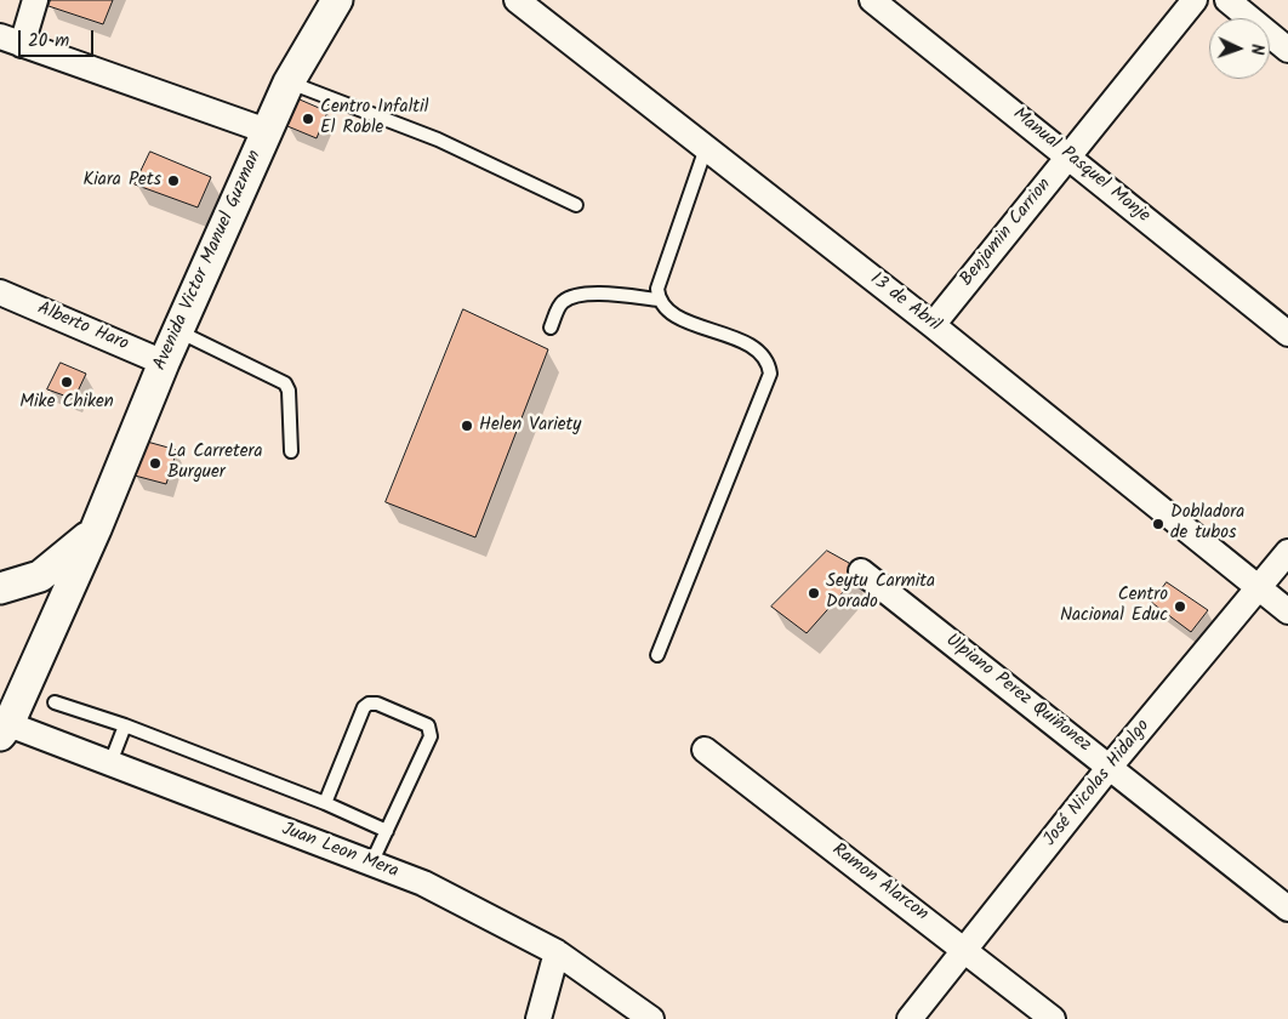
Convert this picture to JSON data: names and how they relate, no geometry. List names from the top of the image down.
{
  "streets": {
    "street": [
      "Manual Pasquel Monje",
      "Benjamin Carrion",
      "Avenida Victor Manuel Guzman",
      "13 de Abril",
      "Alberto Haro",
      "Ulpiano Perez Quiñonez",
      "José Nicolas Hidalgo",
      "Juan Leon Mera",
      "Ramon Alarcon"
    ]
  },
  "crossings": [
    ["Manual Pasquel Monje", "Benjamin Carrion"],
    ["Benjamin Carrion", "13 de Abril"],
    ["Avenida Victor Manuel Guzman", "Alberto Haro"],
    ["Avenida Victor Manuel Guzman", "Juan Leon Mera"],
    ["13 de Abril", "José Nicolas Hidalgo"],
    ["Ulpiano Perez Quiñonez", "José Nicolas Hidalgo"],
    ["José Nicolas Hidalgo", "Ramon Alarcon"]
  ],
  "places": [
    "Centro Infaltil El Roble",
    "Kiara Pets",
    "Mike Chiken",
    "Helen Variety",
    "La Carretera Burguer",
    "Dobladora de tubos",
    "Seytu Carmita Dorado",
    "Centro Nacional Educ"
  ],
  "scale_bar": "20 m",
  "north": "right"
}
